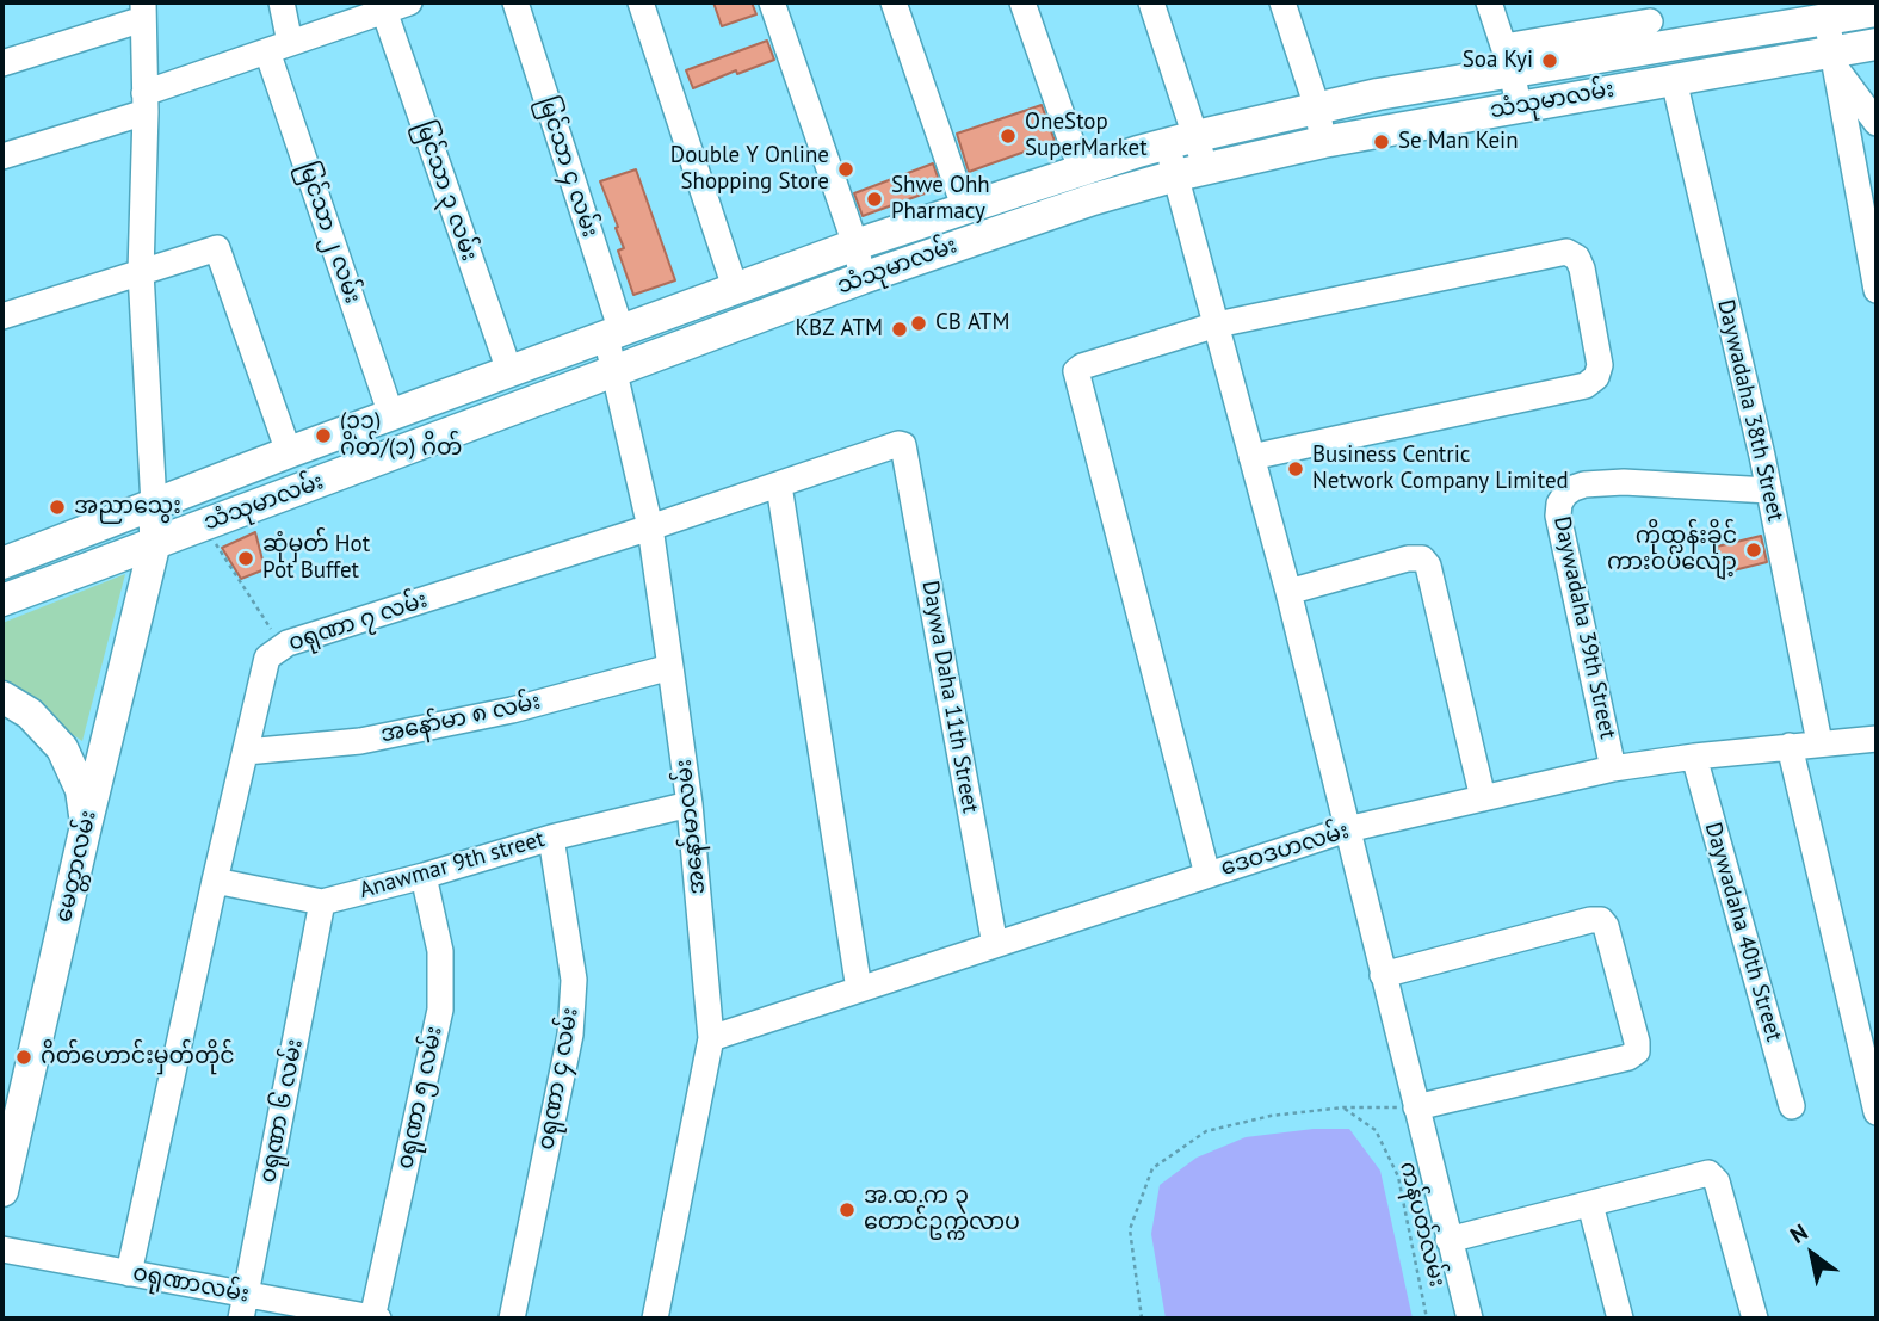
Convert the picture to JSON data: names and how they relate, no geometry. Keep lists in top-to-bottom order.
{
  "streets": {
    "main road": ["သံသုမာလမ်း", "မေတ္တာလမ်း"],
    "street": [
      "မြင်သာ ၄ လမ်း",
      "မြင်သာ ၃ လမ်း",
      "မြင်သာ ၂ လမ်း",
      "Daywadaha 38th Street",
      "၀ရုဏာ ၇ လမ်း",
      "Daywadaha 39th Street",
      "Daywa Daha 11th Street",
      "အနော်မာ ၈ လမ်း",
      "အနော်မာလမ်း",
      "ဒေဝဒဟလမ်း",
      "Anawmar 9th street",
      "Daywadaha 40th Street",
      "၀ရုဏာ ၄ လမ်း",
      "၀ရုဏာ ၅ လမ်း",
      "၀ရုဏာ ၆ လမ်း",
      "၀ရုဏာလမ်း"
    ],
    "path": ["ကန်ပတ်လမ်း"]
  },
  "crossings": [
    ["သံသုမာလမ်း", "မြင်သာ ၄ လမ်း"],
    ["သံသုမာလမ်း", "မြင်သာ ၃ လမ်း"],
    ["သံသုမာလမ်း", "မြင်သာ ၂ လမ်း"],
    ["သံသုမာလမ်း", "Daywadaha 38th Street"],
    ["သံသုမာလမ်း", "အနော်မာလမ်း"],
    ["သံသုမာလမ်း", "မေတ္တာလမ်း"],
    ["မြင်သာ ၄ လမ်း", "အနော်မာလမ်း"],
    ["Daywadaha 38th Street", "Daywadaha 39th Street"],
    ["Daywadaha 38th Street", "ဒေဝဒဟလမ်း"],
    ["၀ရုဏာ ၇ လမ်း", "Daywa Daha 11th Street"],
    ["၀ရုဏာ ၇ လမ်း", "အနော်မာ ၈ လမ်း"],
    ["၀ရုဏာ ၇ လမ်း", "အနော်မာလမ်း"],
    ["၀ရုဏာ ၇ လမ်း", "Anawmar 9th street"],
    ["၀ရုဏာ ၇ လမ်း", "၀ရုဏာလမ်း"],
    ["Daywadaha 39th Street", "ဒေဝဒဟလမ်း"],
    ["Daywa Daha 11th Street", "ဒေဝဒဟလမ်း"],
    ["အနော်မာ ၈ လမ်း", "အနော်မာလမ်း"],
    ["အနော်မာလမ်း", "ဒေဝဒဟလမ်း"],
    ["အနော်မာလမ်း", "Anawmar 9th street"],
    ["ဒေဝဒဟလမ်း", "Daywadaha 40th Street"],
    ["Anawmar 9th street", "၀ရုဏာ ၄ လမ်း"],
    ["Anawmar 9th street", "၀ရုဏာ ၅ လမ်း"],
    ["Anawmar 9th street", "၀ရုဏာ ၆ လမ်း"],
    ["၀ရုဏာ ၅ လမ်း", "၀ရုဏာလမ်း"],
    ["၀ရုဏာ ၆ လမ်း", "၀ရုဏာလမ်း"]
  ],
  "places": [
    "Soa Kyi",
    "OneStop SuperMarket",
    "Se Man Kein",
    "Double Y Online Shopping Store",
    "Shwe Ohh Pharmacy",
    "CB ATM",
    "KBZ ATM",
    "(၃၁) ဂိတ်/(၁) ဂိတ်",
    "Business Centric Network Company Limited",
    "အညာသွေး",
    "ကိုထွန်းခိုင် ကားဝပ်လျော့",
    "ဆုံမှတ် Hot Pot Buffet",
    "ဂိတ်ဟောင်းမှတ်တိုင်",
    "အ.ထ.က ၃ တောင်ဥက္ကလာပ"
  ],
  "north": "top left"
}
